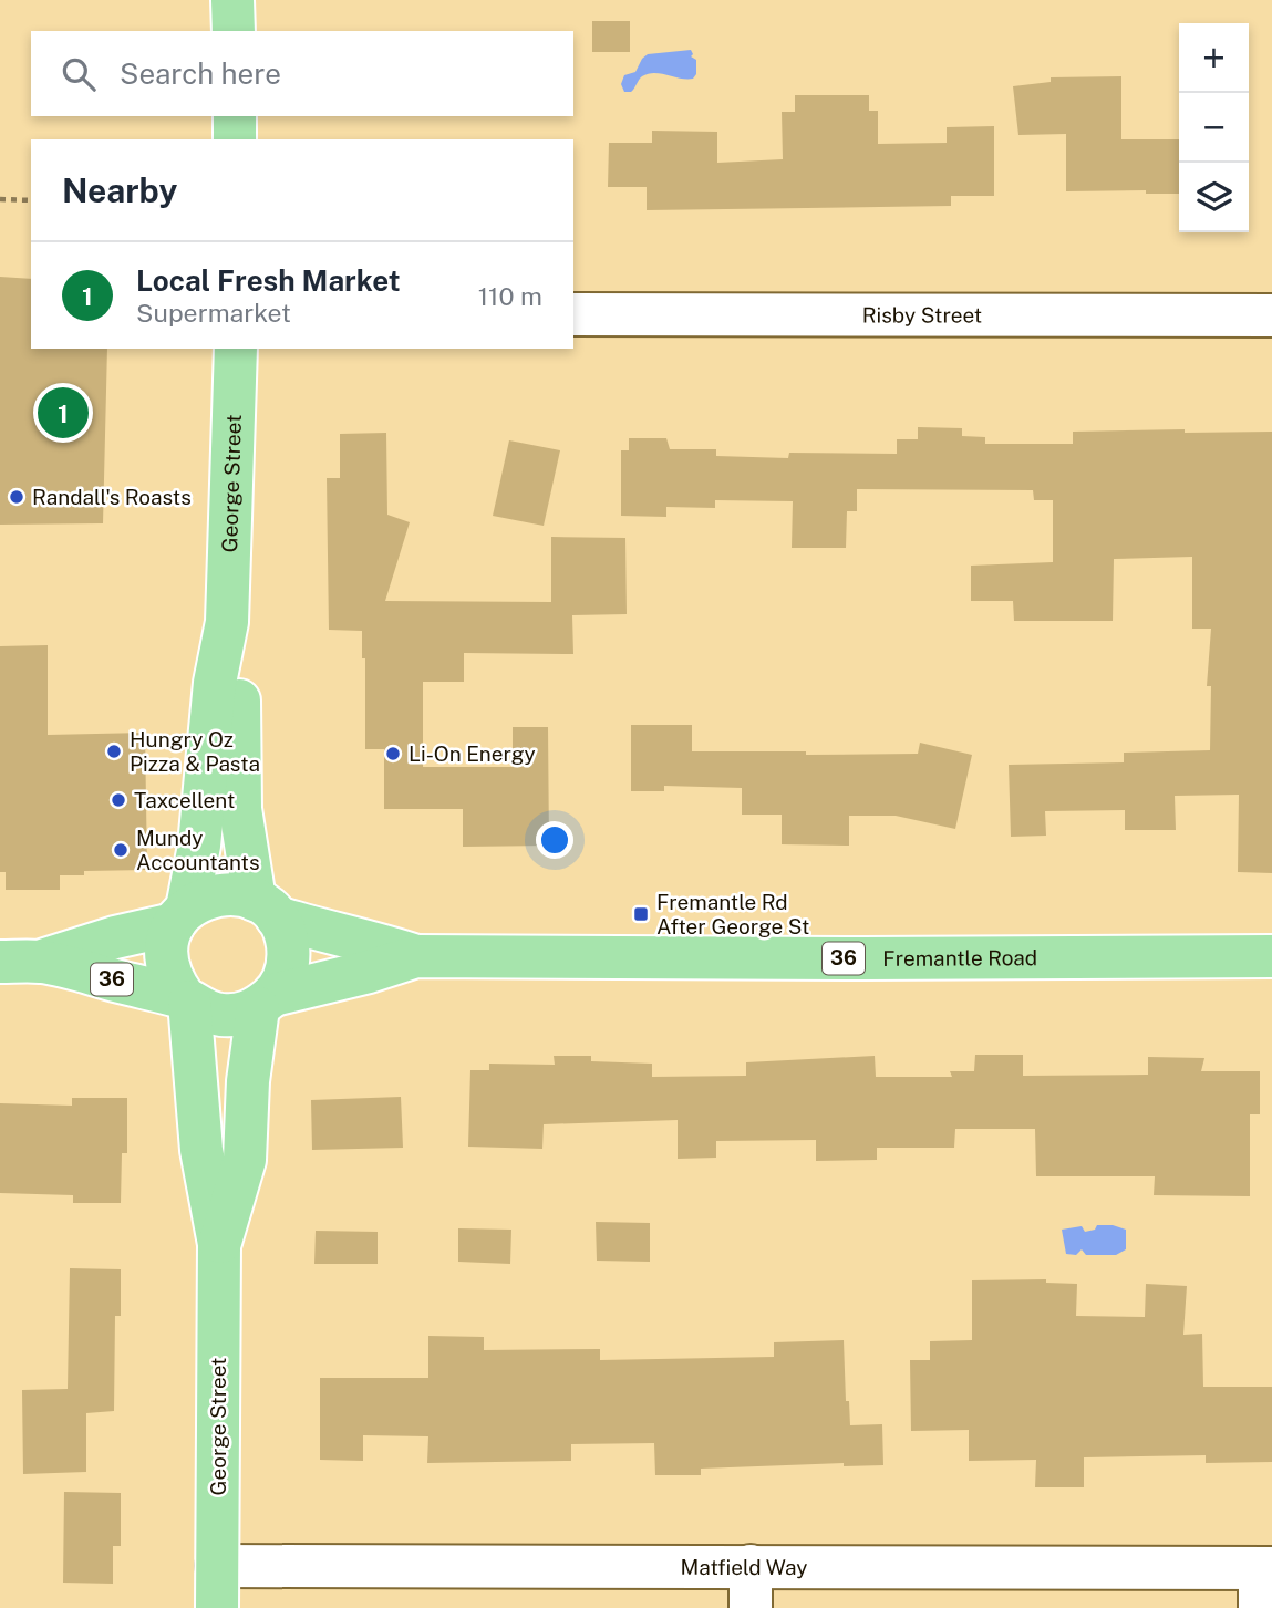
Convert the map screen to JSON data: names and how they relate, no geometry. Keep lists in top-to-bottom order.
{
  "streets": {
    "main road": ["George Street", "36", "Fremantle Road"],
    "street": ["Risby Street", "Matfield Way"]
  },
  "crossings": [
    ["George Street", "36"],
    ["George Street", "Fremantle Road"],
    ["George Street", "Matfield Way"],
    ["36", "Fremantle Road"]
  ],
  "places": {
    "other": [
      "Randall's Roasts",
      "Hungry Oz Pizza & Pasta",
      "Li-On Energy",
      "Taxcellent",
      "Mundy Accountants"
    ],
    "transit": ["Fremantle Rd After George St"]
  },
  "page": {
    "map_buttons": ["+", "−"],
    "search": "Search here",
    "heading": "Nearby",
    "list": [
      {
        "mark": "1",
        "name": "Local Fresh Market",
        "note": "Supermarket",
        "value": "110 m"
      }
    ],
    "pins": "1"
  }
}
